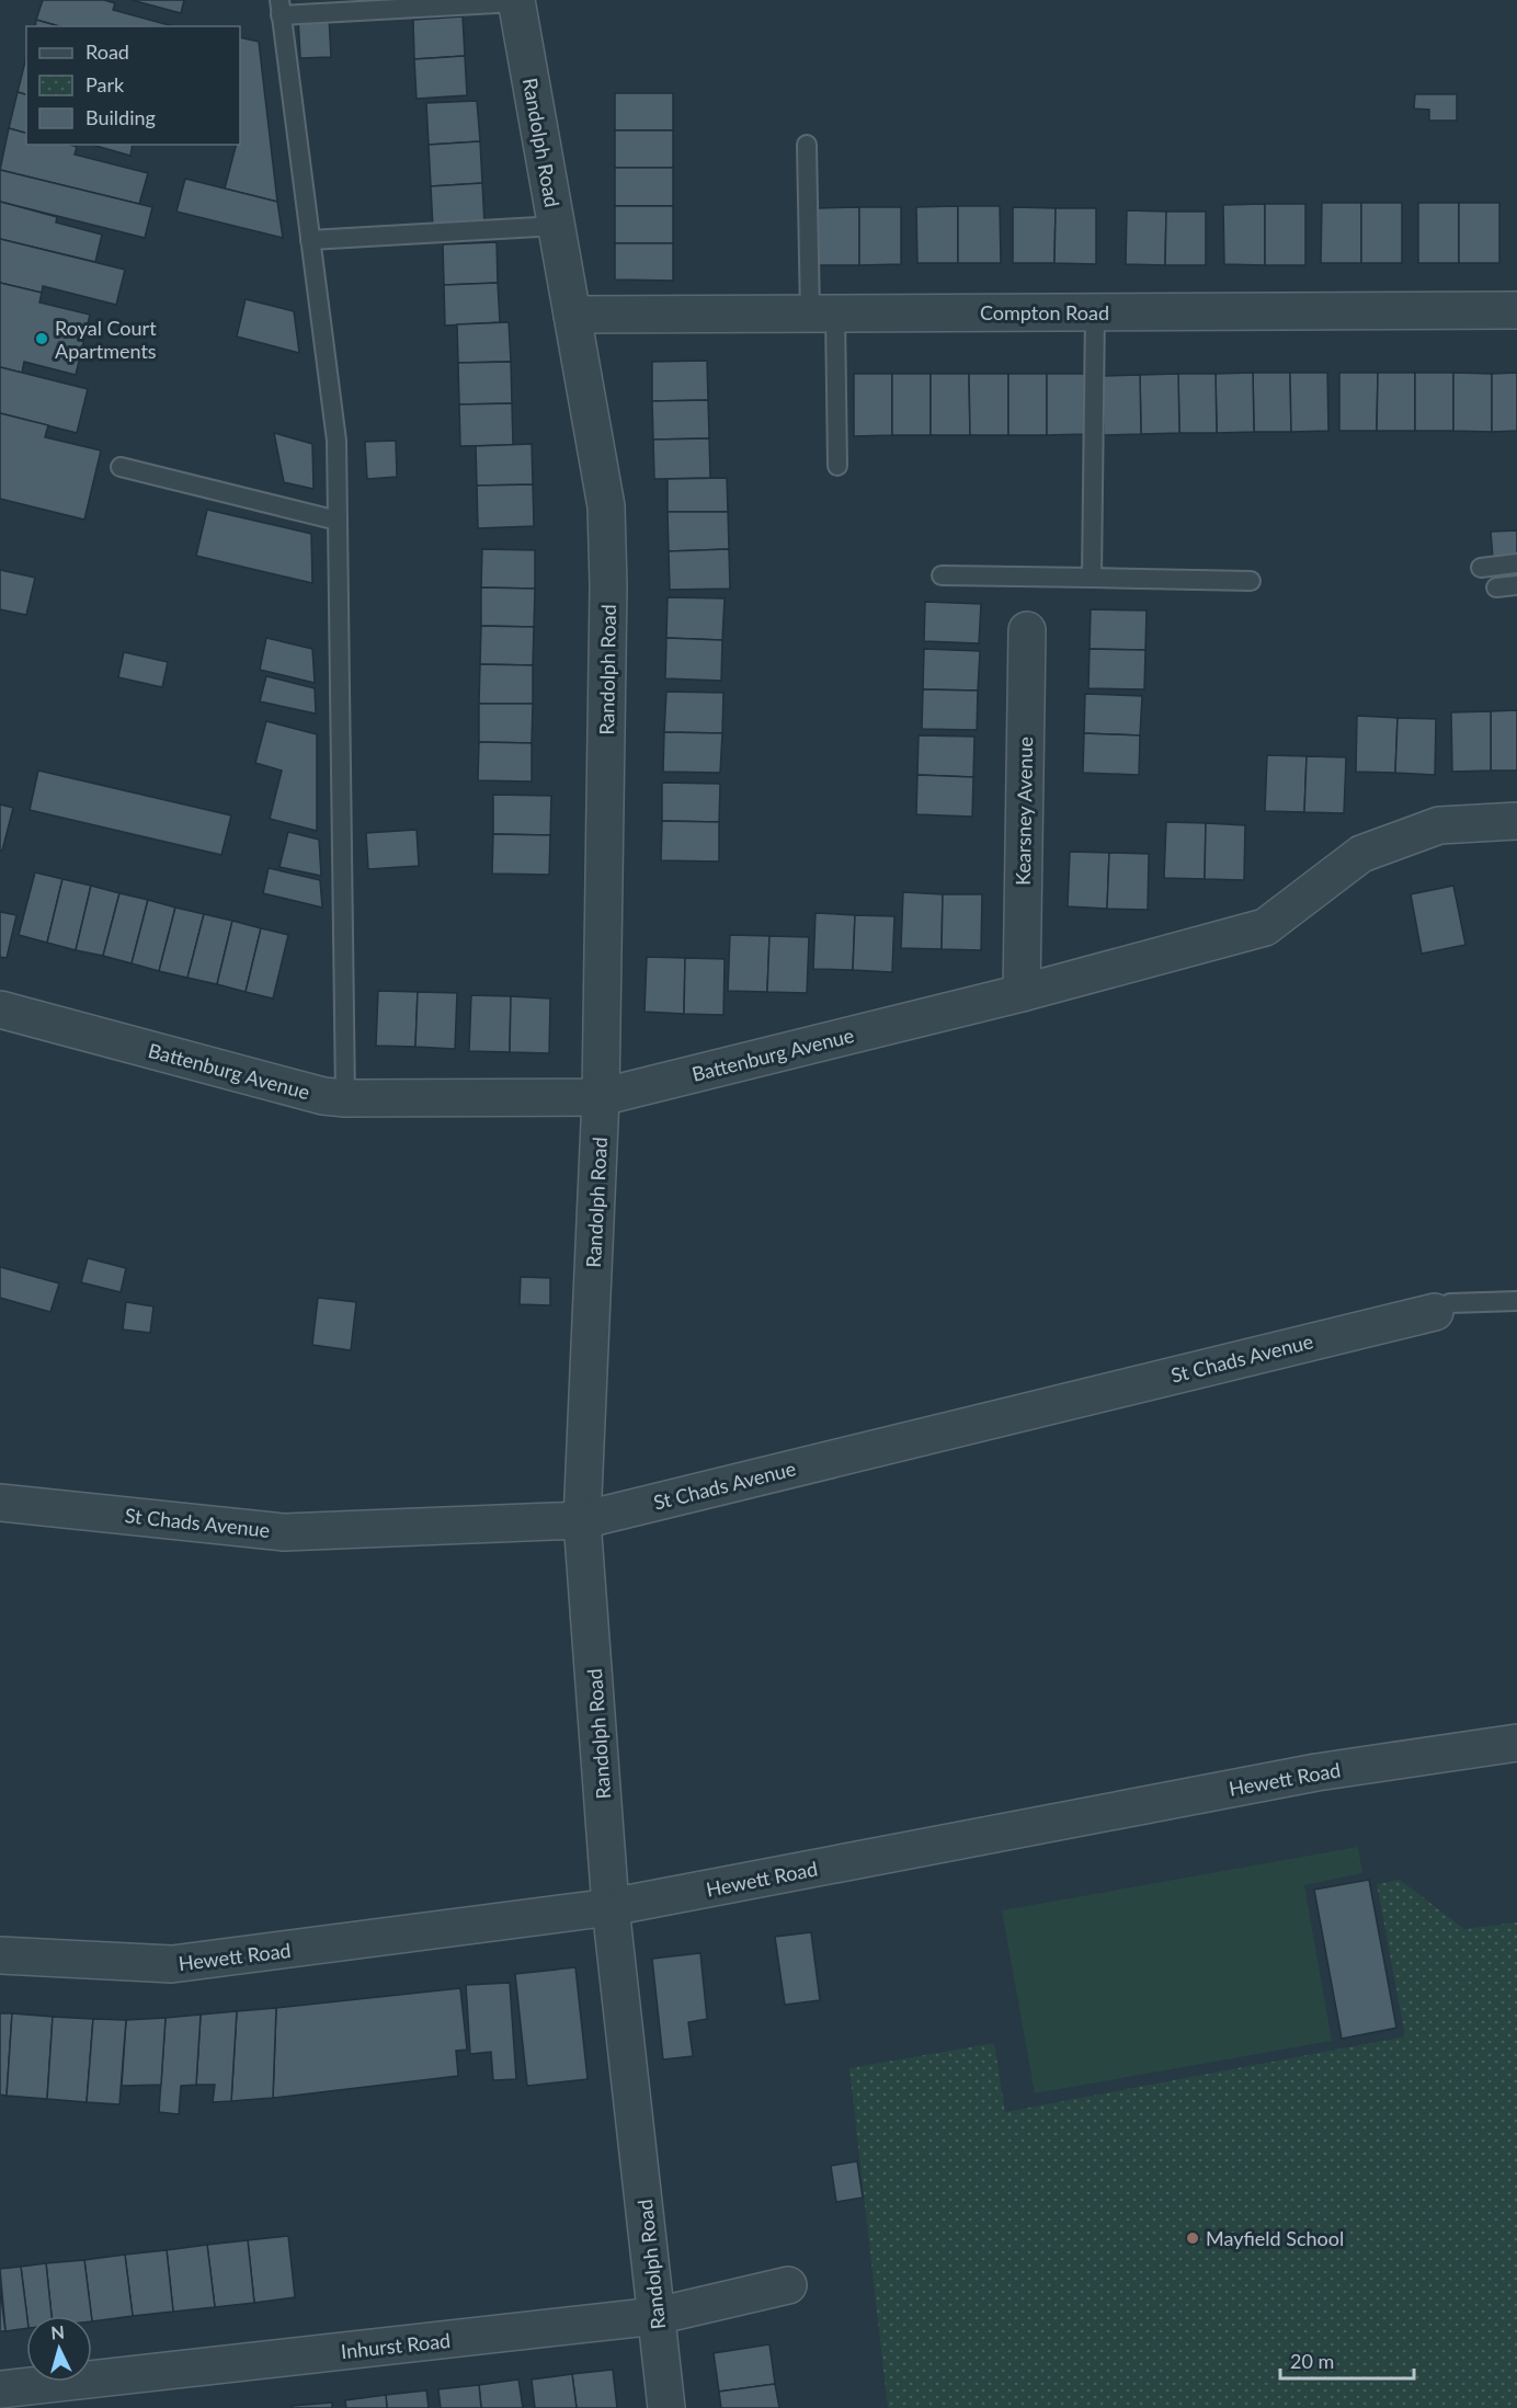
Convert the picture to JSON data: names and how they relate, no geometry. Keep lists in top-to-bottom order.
{
  "streets": {
    "street": [
      "Randolph Road",
      "Compton Road",
      "Kearsney Avenue",
      "Battenburg Avenue",
      "St Chads Avenue",
      "Hewett Road",
      "Inhurst Road"
    ]
  },
  "crossings": [
    ["Randolph Road", "Compton Road"],
    ["Randolph Road", "Battenburg Avenue"],
    ["Randolph Road", "St Chads Avenue"],
    ["Randolph Road", "Hewett Road"],
    ["Randolph Road", "Inhurst Road"],
    ["Kearsney Avenue", "Battenburg Avenue"]
  ],
  "places": ["Royal Court Apartments", "Mayfield School"],
  "legend": ["Road", "Park", "Building"],
  "scale_bar": "20 m",
  "north": "top"
}
